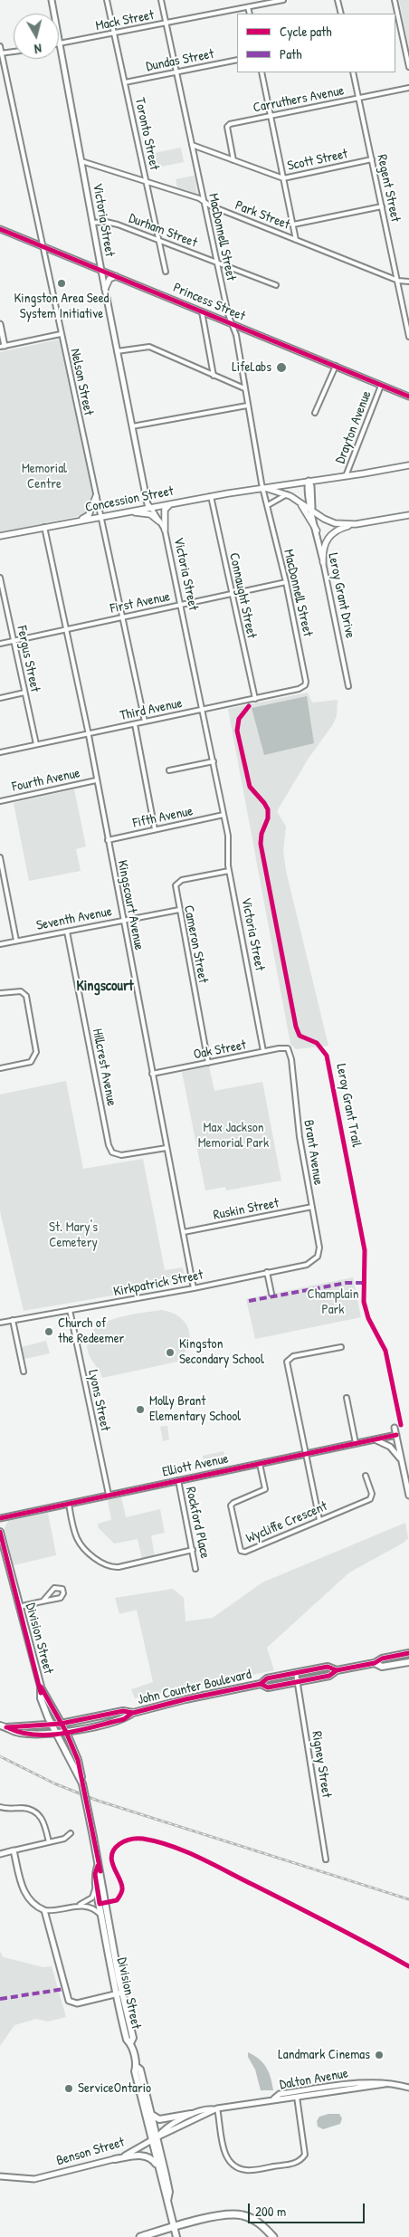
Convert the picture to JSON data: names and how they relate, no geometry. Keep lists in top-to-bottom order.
{
  "streets": {
    "main road": [
      "Princess Street",
      "Concession Street",
      "Division Street",
      "John Counter Boulevard"
    ],
    "street": [
      "Mack Street",
      "Dundas Street",
      "Carruthers Avenue",
      "Toronto Street",
      "Scott Street",
      "Regent Street",
      "Park Street",
      "Victoria Street",
      "Durham Street",
      "MacDonnell Street",
      "Nelson Street",
      "Drayton Avenue",
      "Connaught Street",
      "Leroy Grant Drive",
      "First Avenue",
      "Fergus Street",
      "Third Avenue",
      "Fourth Avenue",
      "Fifth Avenue",
      "Kingscourt Avenue",
      "Seventh Avenue",
      "Cameron Street",
      "Oak Street",
      "Hillcrest Avenue",
      "Brant Avenue",
      "Ruskin Street",
      "Kirkpatrick Street",
      "Lyons Street",
      "Elliott Avenue",
      "Rockford Place",
      "Wycliffe Crescent",
      "Rigney Street",
      "Dalton Avenue",
      "Benson Street"
    ],
    "cycle path": ["Leroy Grant Trail"]
  },
  "crossings": [
    ["Mack Street", "Toronto Street"],
    ["Mack Street", "Victoria Street"],
    ["Mack Street", "MacDonnell Street"],
    ["Dundas Street", "Toronto Street"],
    ["Dundas Street", "MacDonnell Street"],
    ["Carruthers Avenue", "Scott Street"],
    ["Carruthers Avenue", "Regent Street"],
    ["Toronto Street", "Park Street"],
    ["Toronto Street", "Durham Street"],
    ["Scott Street", "Regent Street"],
    ["Scott Street", "MacDonnell Street"],
    ["Regent Street", "Park Street"],
    ["Park Street", "Victoria Street"],
    ["Park Street", "MacDonnell Street"],
    ["Victoria Street", "Durham Street"],
    ["Victoria Street", "Princess Street"],
    ["Victoria Street", "Concession Street"],
    ["Victoria Street", "First Avenue"],
    ["Victoria Street", "Third Avenue"],
    ["Victoria Street", "Fifth Avenue"],
    ["Victoria Street", "Cameron Street"],
    ["Victoria Street", "Oak Street"],
    ["Durham Street", "MacDonnell Street"],
    ["MacDonnell Street", "Princess Street"],
    ["MacDonnell Street", "Concession Street"],
    ["MacDonnell Street", "First Avenue"],
    ["MacDonnell Street", "Third Avenue"],
    ["Princess Street", "Nelson Street"],
    ["Princess Street", "Drayton Avenue"],
    ["Nelson Street", "Concession Street"],
    ["Nelson Street", "First Avenue"],
    ["Nelson Street", "Third Avenue"],
    ["Drayton Avenue", "Concession Street"],
    ["Concession Street", "Connaught Street"],
    ["Concession Street", "Leroy Grant Drive"],
    ["Concession Street", "Kingscourt Avenue"],
    ["Connaught Street", "First Avenue"],
    ["Connaught Street", "Third Avenue"],
    ["First Avenue", "Fergus Street"],
    ["First Avenue", "Kingscourt Avenue"],
    ["Fergus Street", "Third Avenue"],
    ["Third Avenue", "Kingscourt Avenue"],
    ["Fourth Avenue", "Kingscourt Avenue"],
    ["Fifth Avenue", "Kingscourt Avenue"],
    ["Kingscourt Avenue", "Seventh Avenue"],
    ["Kingscourt Avenue", "Oak Street"],
    ["Kingscourt Avenue", "Hillcrest Avenue"],
    ["Kingscourt Avenue", "Ruskin Street"],
    ["Kingscourt Avenue", "Kirkpatrick Street"],
    ["Seventh Avenue", "Cameron Street"],
    ["Seventh Avenue", "Hillcrest Avenue"],
    ["Cameron Street", "Oak Street"],
    ["Oak Street", "Brant Avenue"],
    ["Brant Avenue", "Ruskin Street"],
    ["Brant Avenue", "Kirkpatrick Street"],
    ["Kirkpatrick Street", "Lyons Street"],
    ["Lyons Street", "Elliott Avenue"],
    ["Elliott Avenue", "Rockford Place"],
    ["Elliott Avenue", "Wycliffe Crescent"],
    ["Division Street", "Dalton Avenue"],
    ["Division Street", "Benson Street"],
    ["John Counter Boulevard", "Rigney Street"],
    ["Dalton Avenue", "Benson Street"]
  ],
  "districts": ["Kingscourt"],
  "parks": [
    "Memorial Centre",
    "Max Jackson Memorial Park",
    "St. Mary's Cemetery",
    "Champlain Park"
  ],
  "places": [
    "Kingston Area Seed System Initiative",
    "LifeLabs",
    "Church of the Redeemer",
    "Kingston Secondary School",
    "Molly Brant Elementary School",
    "Landmark Cinemas",
    "ServiceOntario"
  ],
  "legend": ["Cycle path", "Path"],
  "scale_bar": "200 m",
  "north": "bottom"
}
